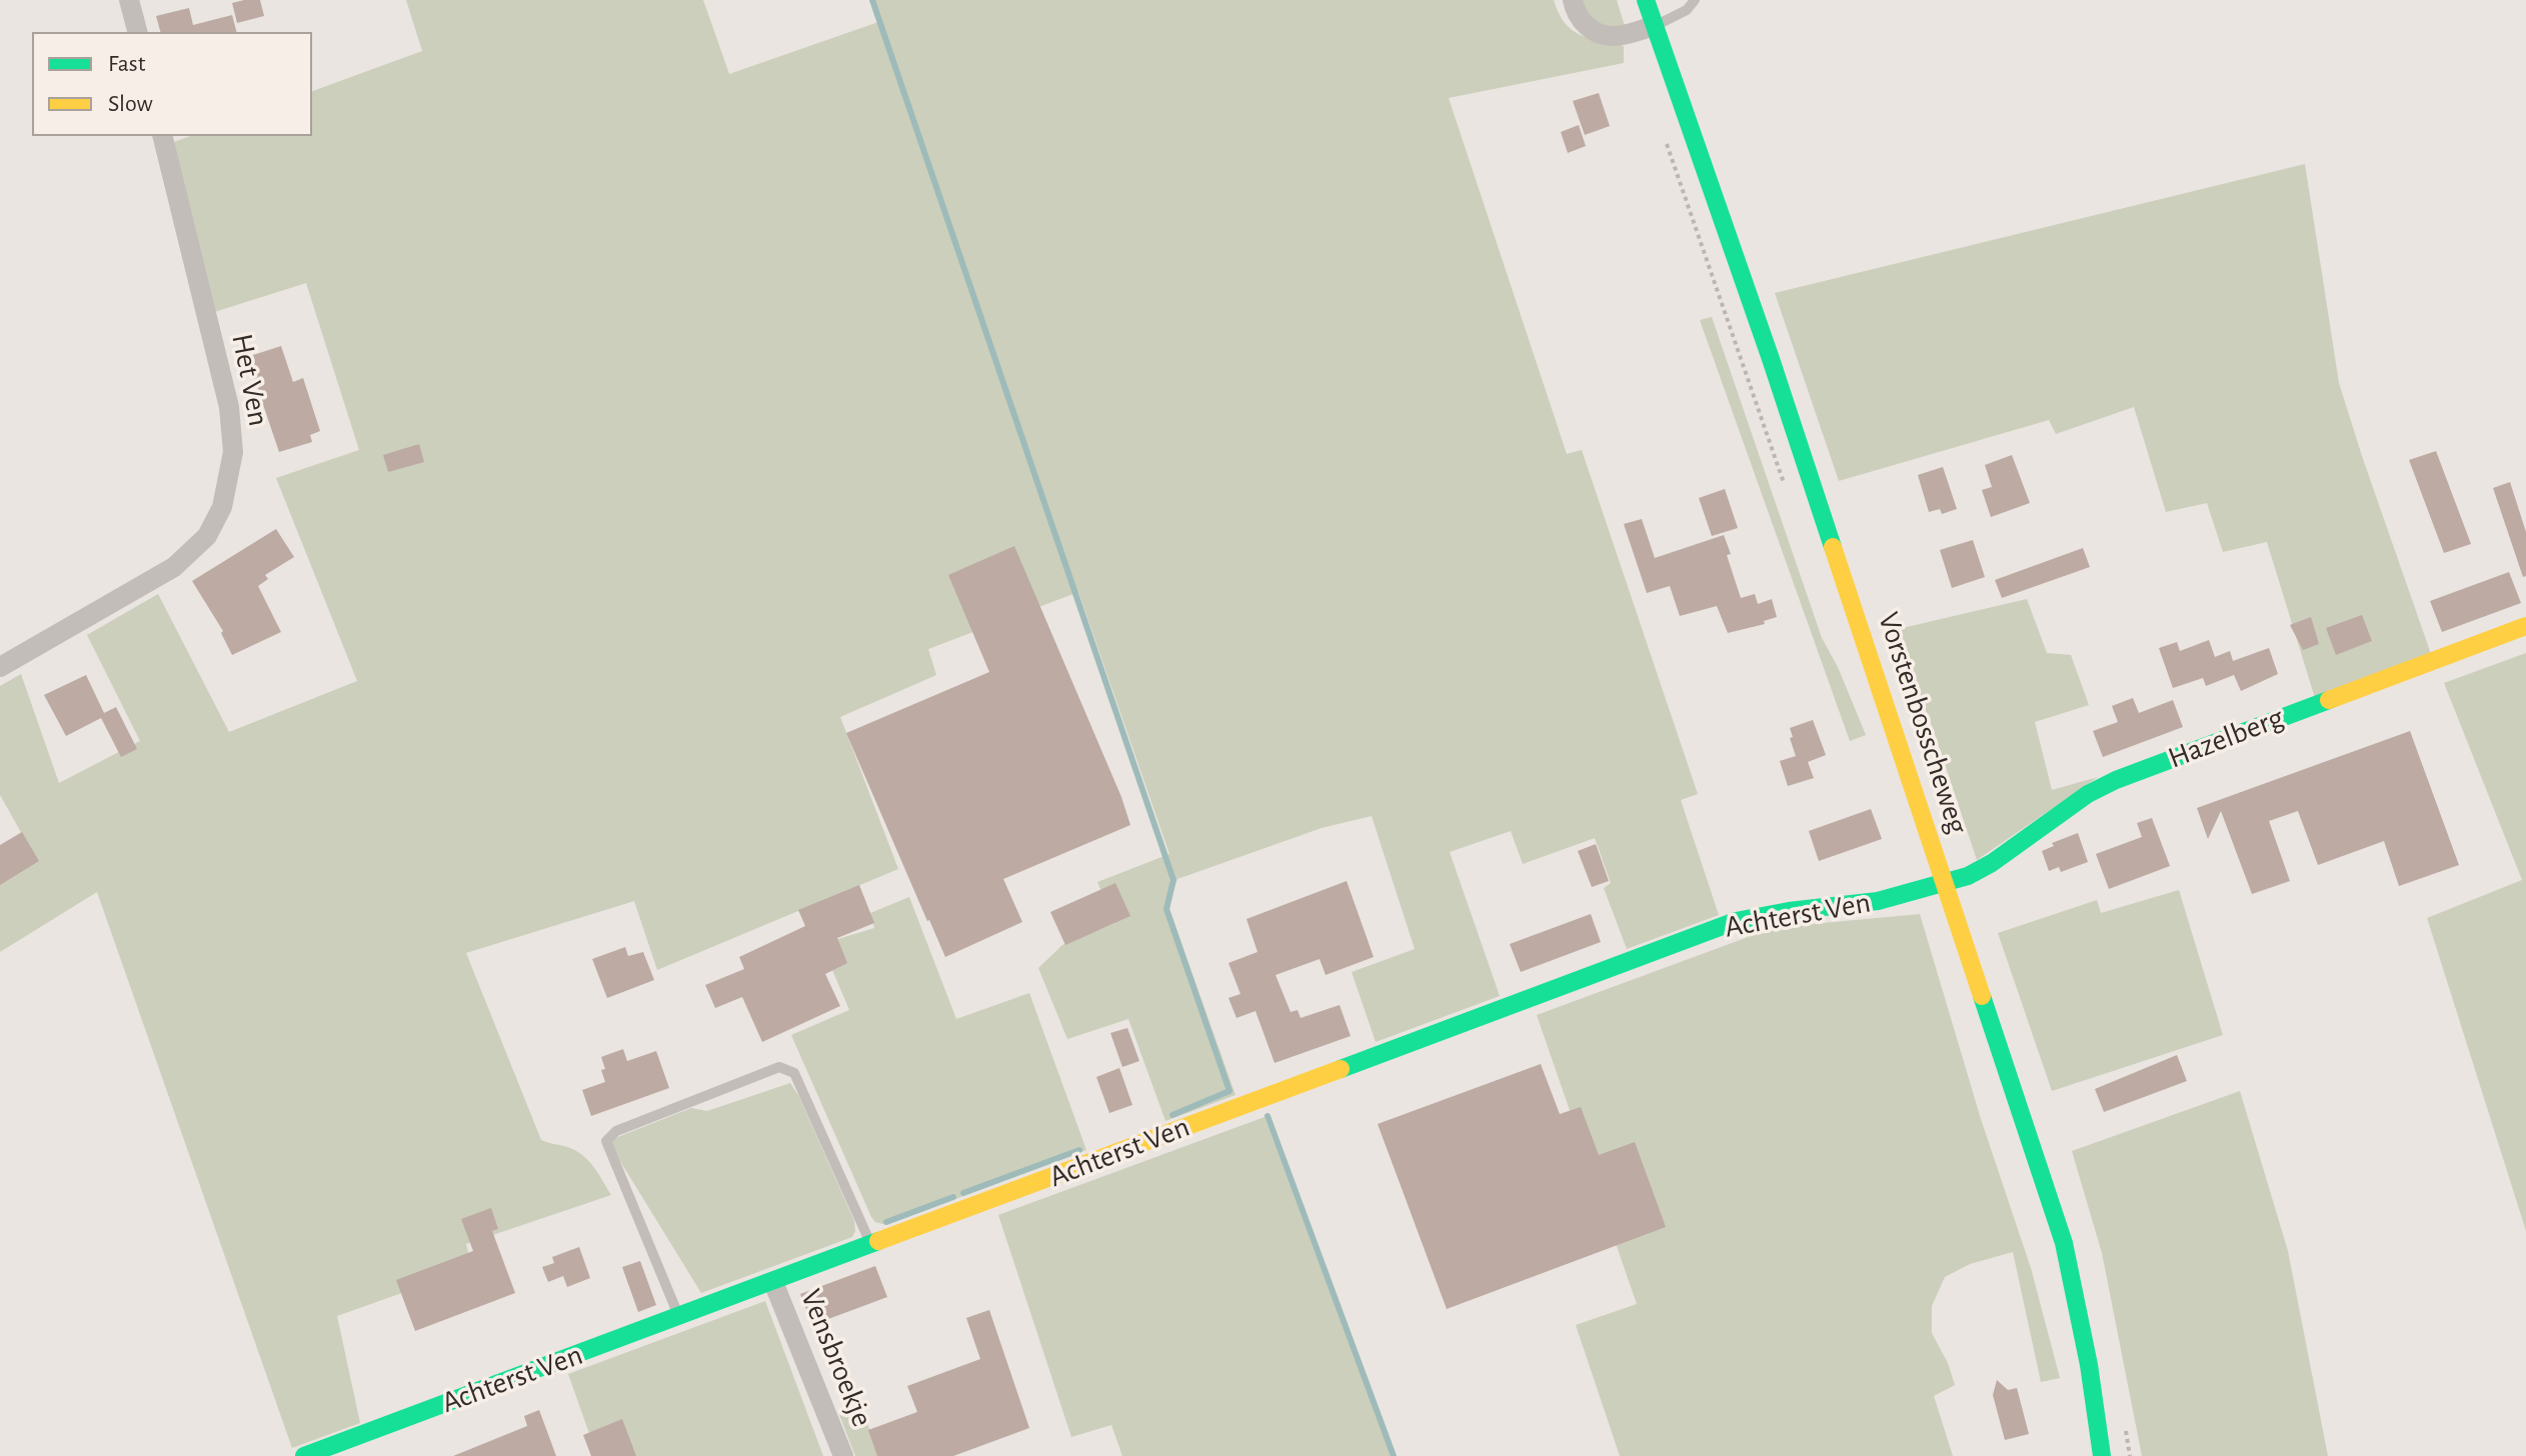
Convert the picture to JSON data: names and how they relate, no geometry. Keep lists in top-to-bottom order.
{
  "streets": {
    "street": [
      "Het Ven",
      "Vorstenbosscheweg",
      "Hazelberg",
      "Achterst Ven",
      "Vensbroekje"
    ]
  },
  "crossings": [
    ["Vorstenbosscheweg", "Hazelberg"],
    ["Vorstenbosscheweg", "Achterst Ven"],
    ["Hazelberg", "Achterst Ven"],
    ["Achterst Ven", "Vensbroekje"]
  ],
  "legend": ["Fast", "Slow"]
}
